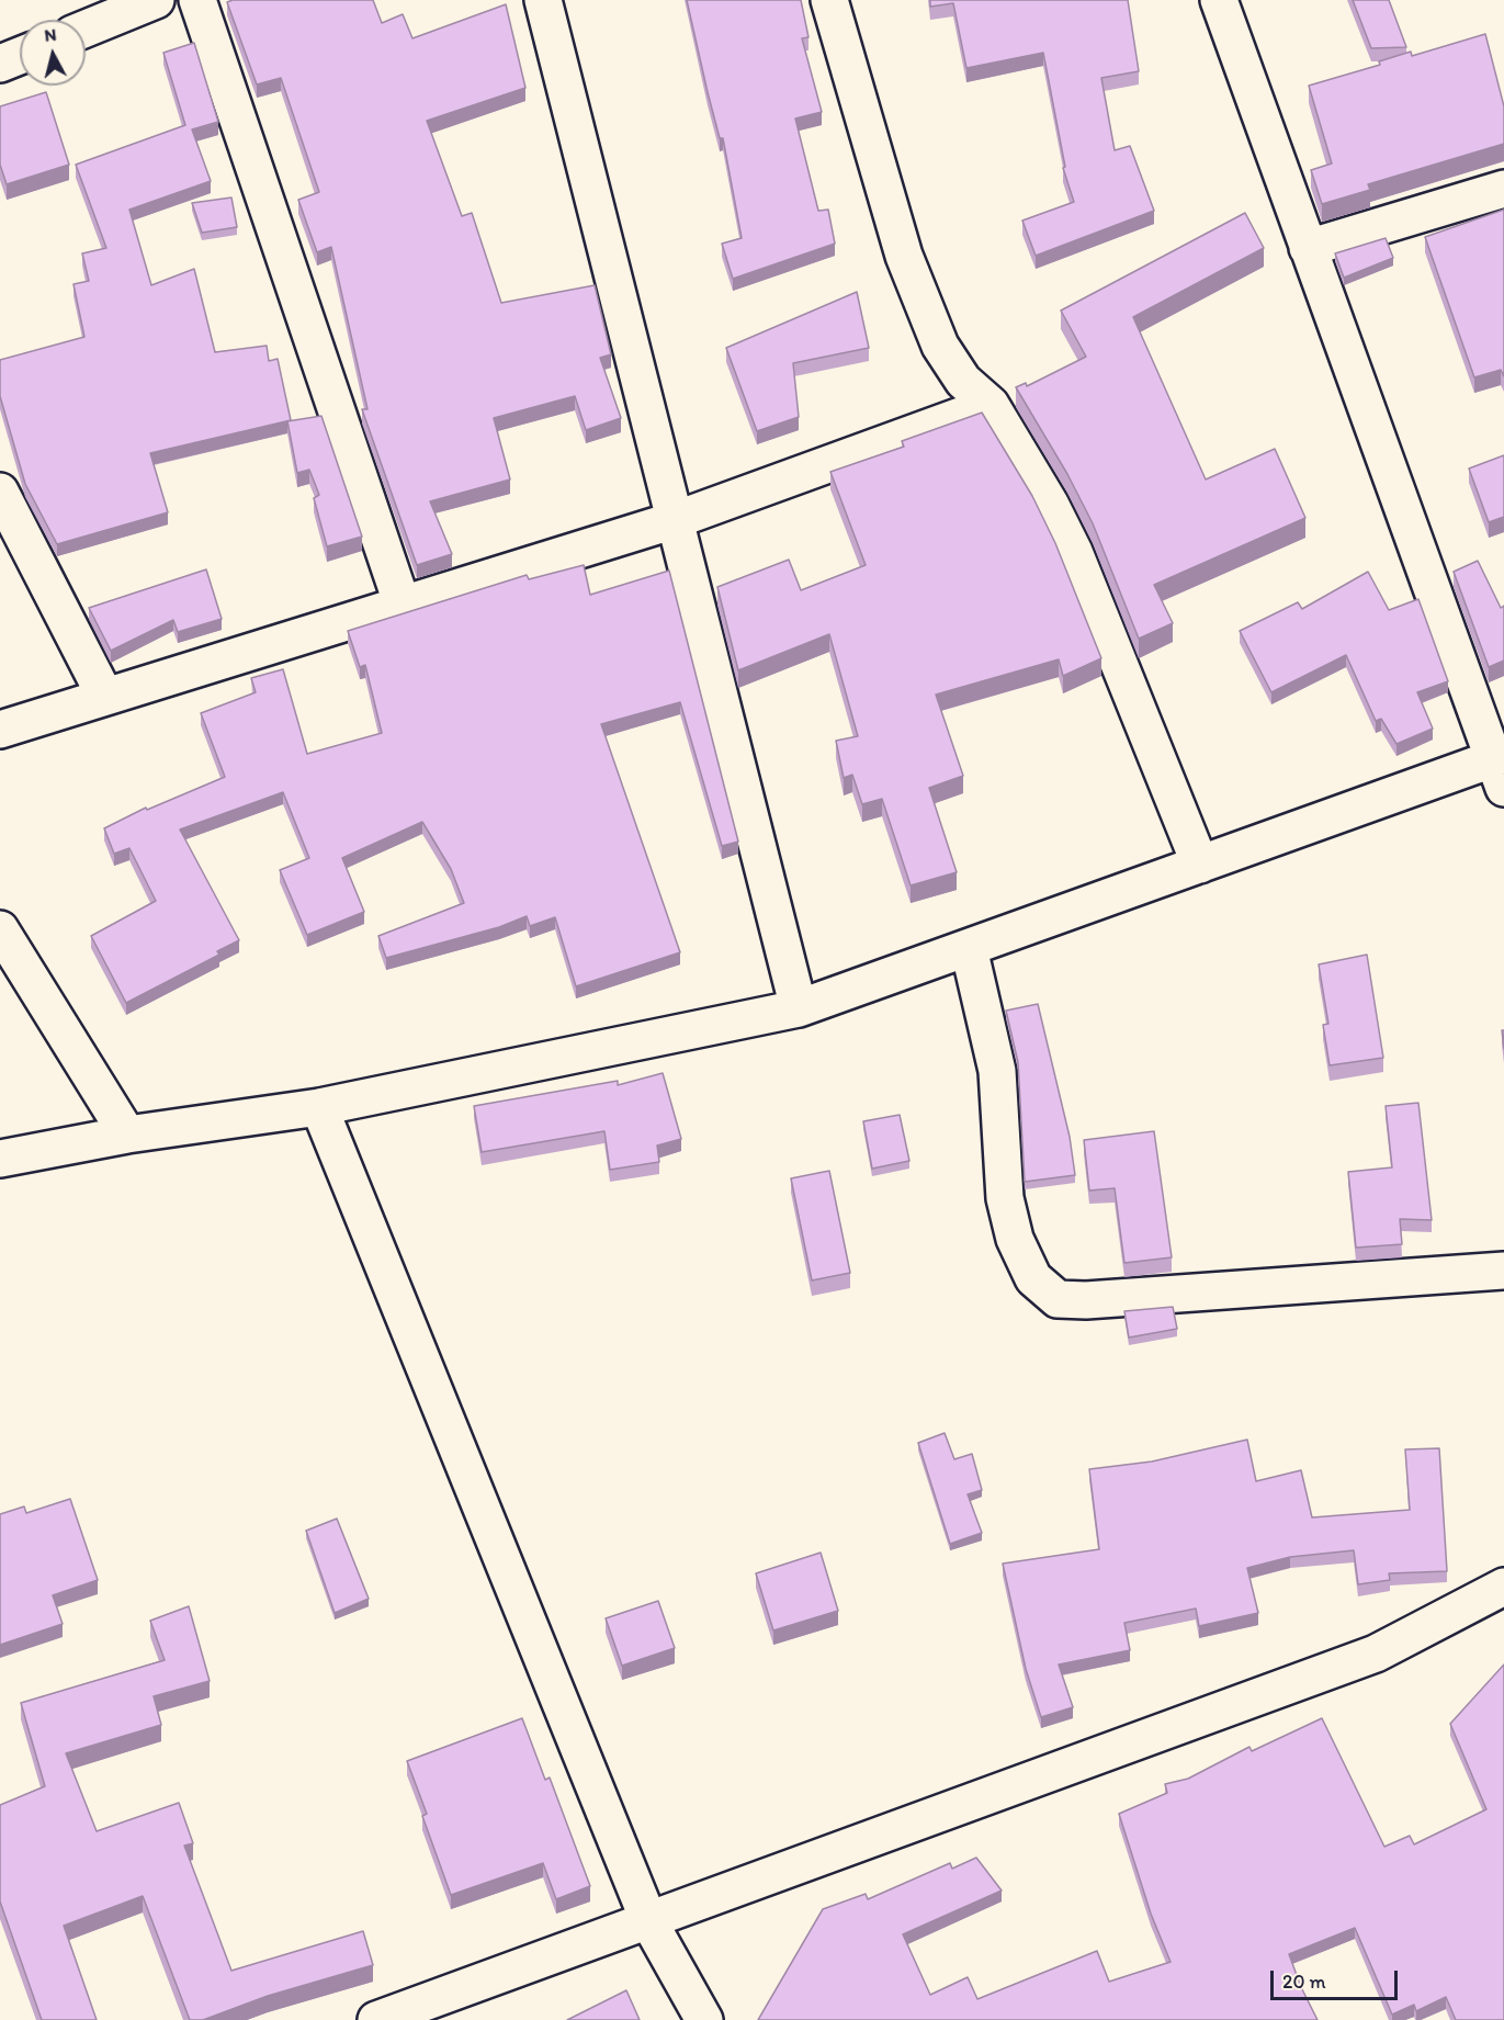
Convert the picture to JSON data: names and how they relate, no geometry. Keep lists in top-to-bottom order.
{
  "scale_bar": "20 m",
  "north": "top"
}
